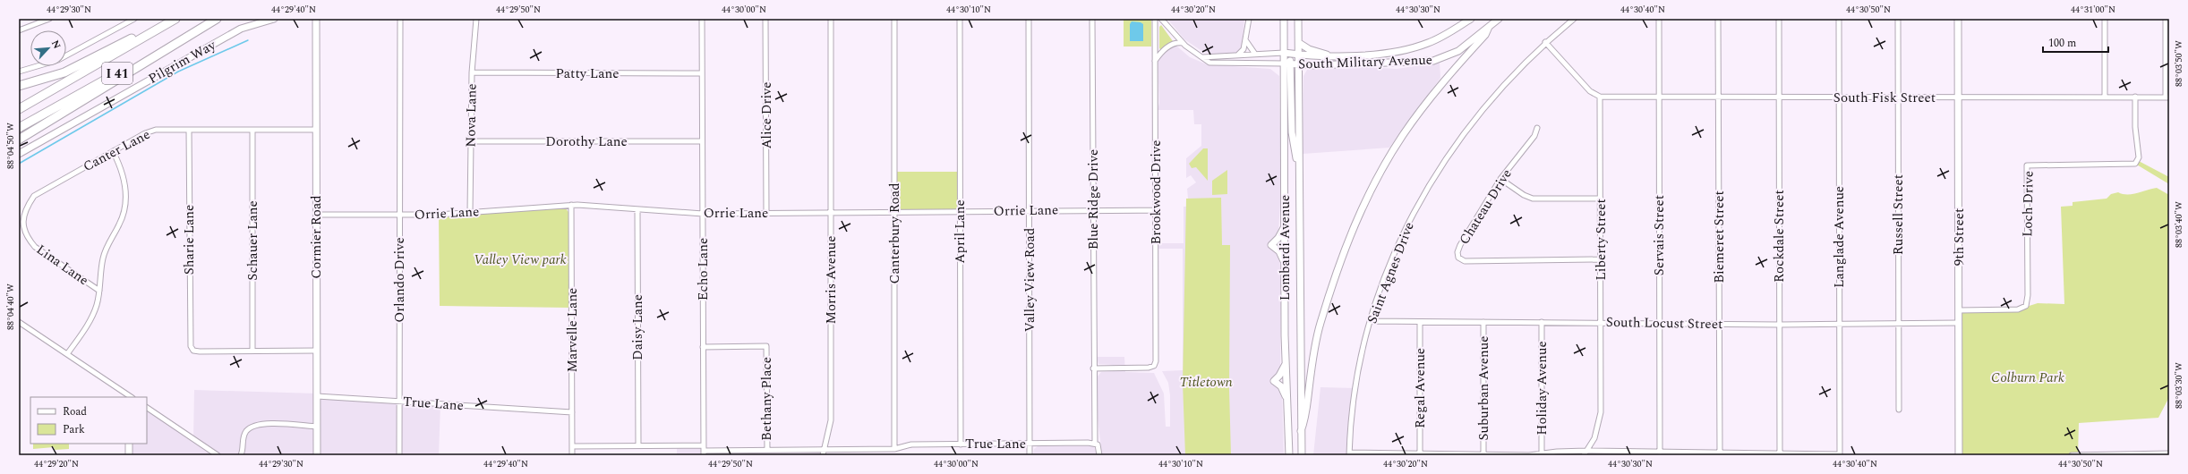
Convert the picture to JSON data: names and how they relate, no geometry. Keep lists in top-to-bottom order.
{
  "streets": {
    "highway": ["I 41"],
    "main road": [
      "Pilgrim Way",
      "South Military Avenue",
      "Cormier Road",
      "9th Street",
      "Lombardi Avenue"
    ],
    "street": [
      "Patty Lane",
      "South Fisk Street",
      "Nova Lane",
      "Alice Drive",
      "Dorothy Lane",
      "Canter Lane",
      "Brookwood Drive",
      "Blue Ridge Drive",
      "Loch Drive",
      "Chateau Drive",
      "Orrie Lane",
      "Russell Street",
      "April Lane",
      "Canterbury Road",
      "Servais Street",
      "Rockdale Street",
      "Biemeret Street",
      "Langlade Avenue",
      "Sharie Lane",
      "Liberty Street",
      "Schauer Lane",
      "Lina Lane",
      "Echo Lane",
      "Saint Agnes Drive",
      "Orlando Drive",
      "Morris Avenue",
      "Valley View Road",
      "South Locust Street",
      "Daisy Lane",
      "Marvelle Lane",
      "Regal Avenue",
      "Suburban Avenue",
      "Holiday Avenue",
      "Bethany Place",
      "True Lane"
    ]
  },
  "crossings": [
    ["South Military Avenue", "Lombardi Avenue"],
    ["Patty Lane", "Nova Lane"],
    ["Patty Lane", "Echo Lane"],
    ["South Fisk Street", "Loch Drive"],
    ["South Fisk Street", "Russell Street"],
    ["South Fisk Street", "Servais Street"],
    ["South Fisk Street", "Rockdale Street"],
    ["South Fisk Street", "Biemeret Street"],
    ["South Fisk Street", "Langlade Avenue"],
    ["South Fisk Street", "9th Street"],
    ["South Fisk Street", "Liberty Street"],
    ["Nova Lane", "Dorothy Lane"],
    ["Nova Lane", "Orrie Lane"],
    ["Alice Drive", "Orrie Lane"],
    ["Dorothy Lane", "Echo Lane"],
    ["Canter Lane", "Cormier Road"],
    ["Canter Lane", "Sharie Lane"],
    ["Canter Lane", "Schauer Lane"],
    ["Canter Lane", "Lina Lane"],
    ["Brookwood Drive", "Blue Ridge Drive"],
    ["Brookwood Drive", "Orrie Lane"],
    ["Blue Ridge Drive", "Orrie Lane"],
    ["Blue Ridge Drive", "True Lane"],
    ["Loch Drive", "9th Street"],
    ["Chateau Drive", "Liberty Street"],
    ["Orrie Lane", "April Lane"],
    ["Orrie Lane", "Canterbury Road"],
    ["Orrie Lane", "Cormier Road"],
    ["Orrie Lane", "Echo Lane"],
    ["Orrie Lane", "Orlando Drive"],
    ["Orrie Lane", "Morris Avenue"],
    ["Orrie Lane", "Valley View Road"],
    ["Orrie Lane", "Daisy Lane"],
    ["Orrie Lane", "Marvelle Lane"],
    ["Russell Street", "South Locust Street"],
    ["April Lane", "True Lane"],
    ["Canterbury Road", "True Lane"],
    ["Servais Street", "South Locust Street"],
    ["Rockdale Street", "South Locust Street"],
    ["Cormier Road", "True Lane"],
    ["Biemeret Street", "South Locust Street"],
    ["Langlade Avenue", "South Locust Street"],
    ["9th Street", "South Locust Street"],
    ["Sharie Lane", "Schauer Lane"],
    ["Liberty Street", "South Locust Street"],
    ["Echo Lane", "Bethany Place"],
    ["Echo Lane", "True Lane"],
    ["Saint Agnes Drive", "South Locust Street"],
    ["Orlando Drive", "True Lane"],
    ["Morris Avenue", "True Lane"],
    ["Valley View Road", "True Lane"],
    ["South Locust Street", "Regal Avenue"],
    ["South Locust Street", "Suburban Avenue"],
    ["South Locust Street", "Holiday Avenue"],
    ["Daisy Lane", "True Lane"],
    ["Marvelle Lane", "True Lane"],
    ["Bethany Place", "True Lane"]
  ],
  "parks": ["Valley View park", "Colburn Park", "Titletown"],
  "legend": ["Road", "Park"],
  "scale_bar": "100 m",
  "north": "top right",
  "coordinates": [
    "44°29'30\"N",
    "44°29'40\"N",
    "44°29'50\"N",
    "44°30'00\"N",
    "44°30'10\"N",
    "44°30'20\"N",
    "44°30'30\"N",
    "44°30'40\"N",
    "44°30'50\"N",
    "44°31'00\"N",
    "88°03'50\"W",
    "88°04'50\"W",
    "88°03'40\"W",
    "88°04'40\"W",
    "88°03'30\"W",
    "44°29'20\"N"
  ]
}
